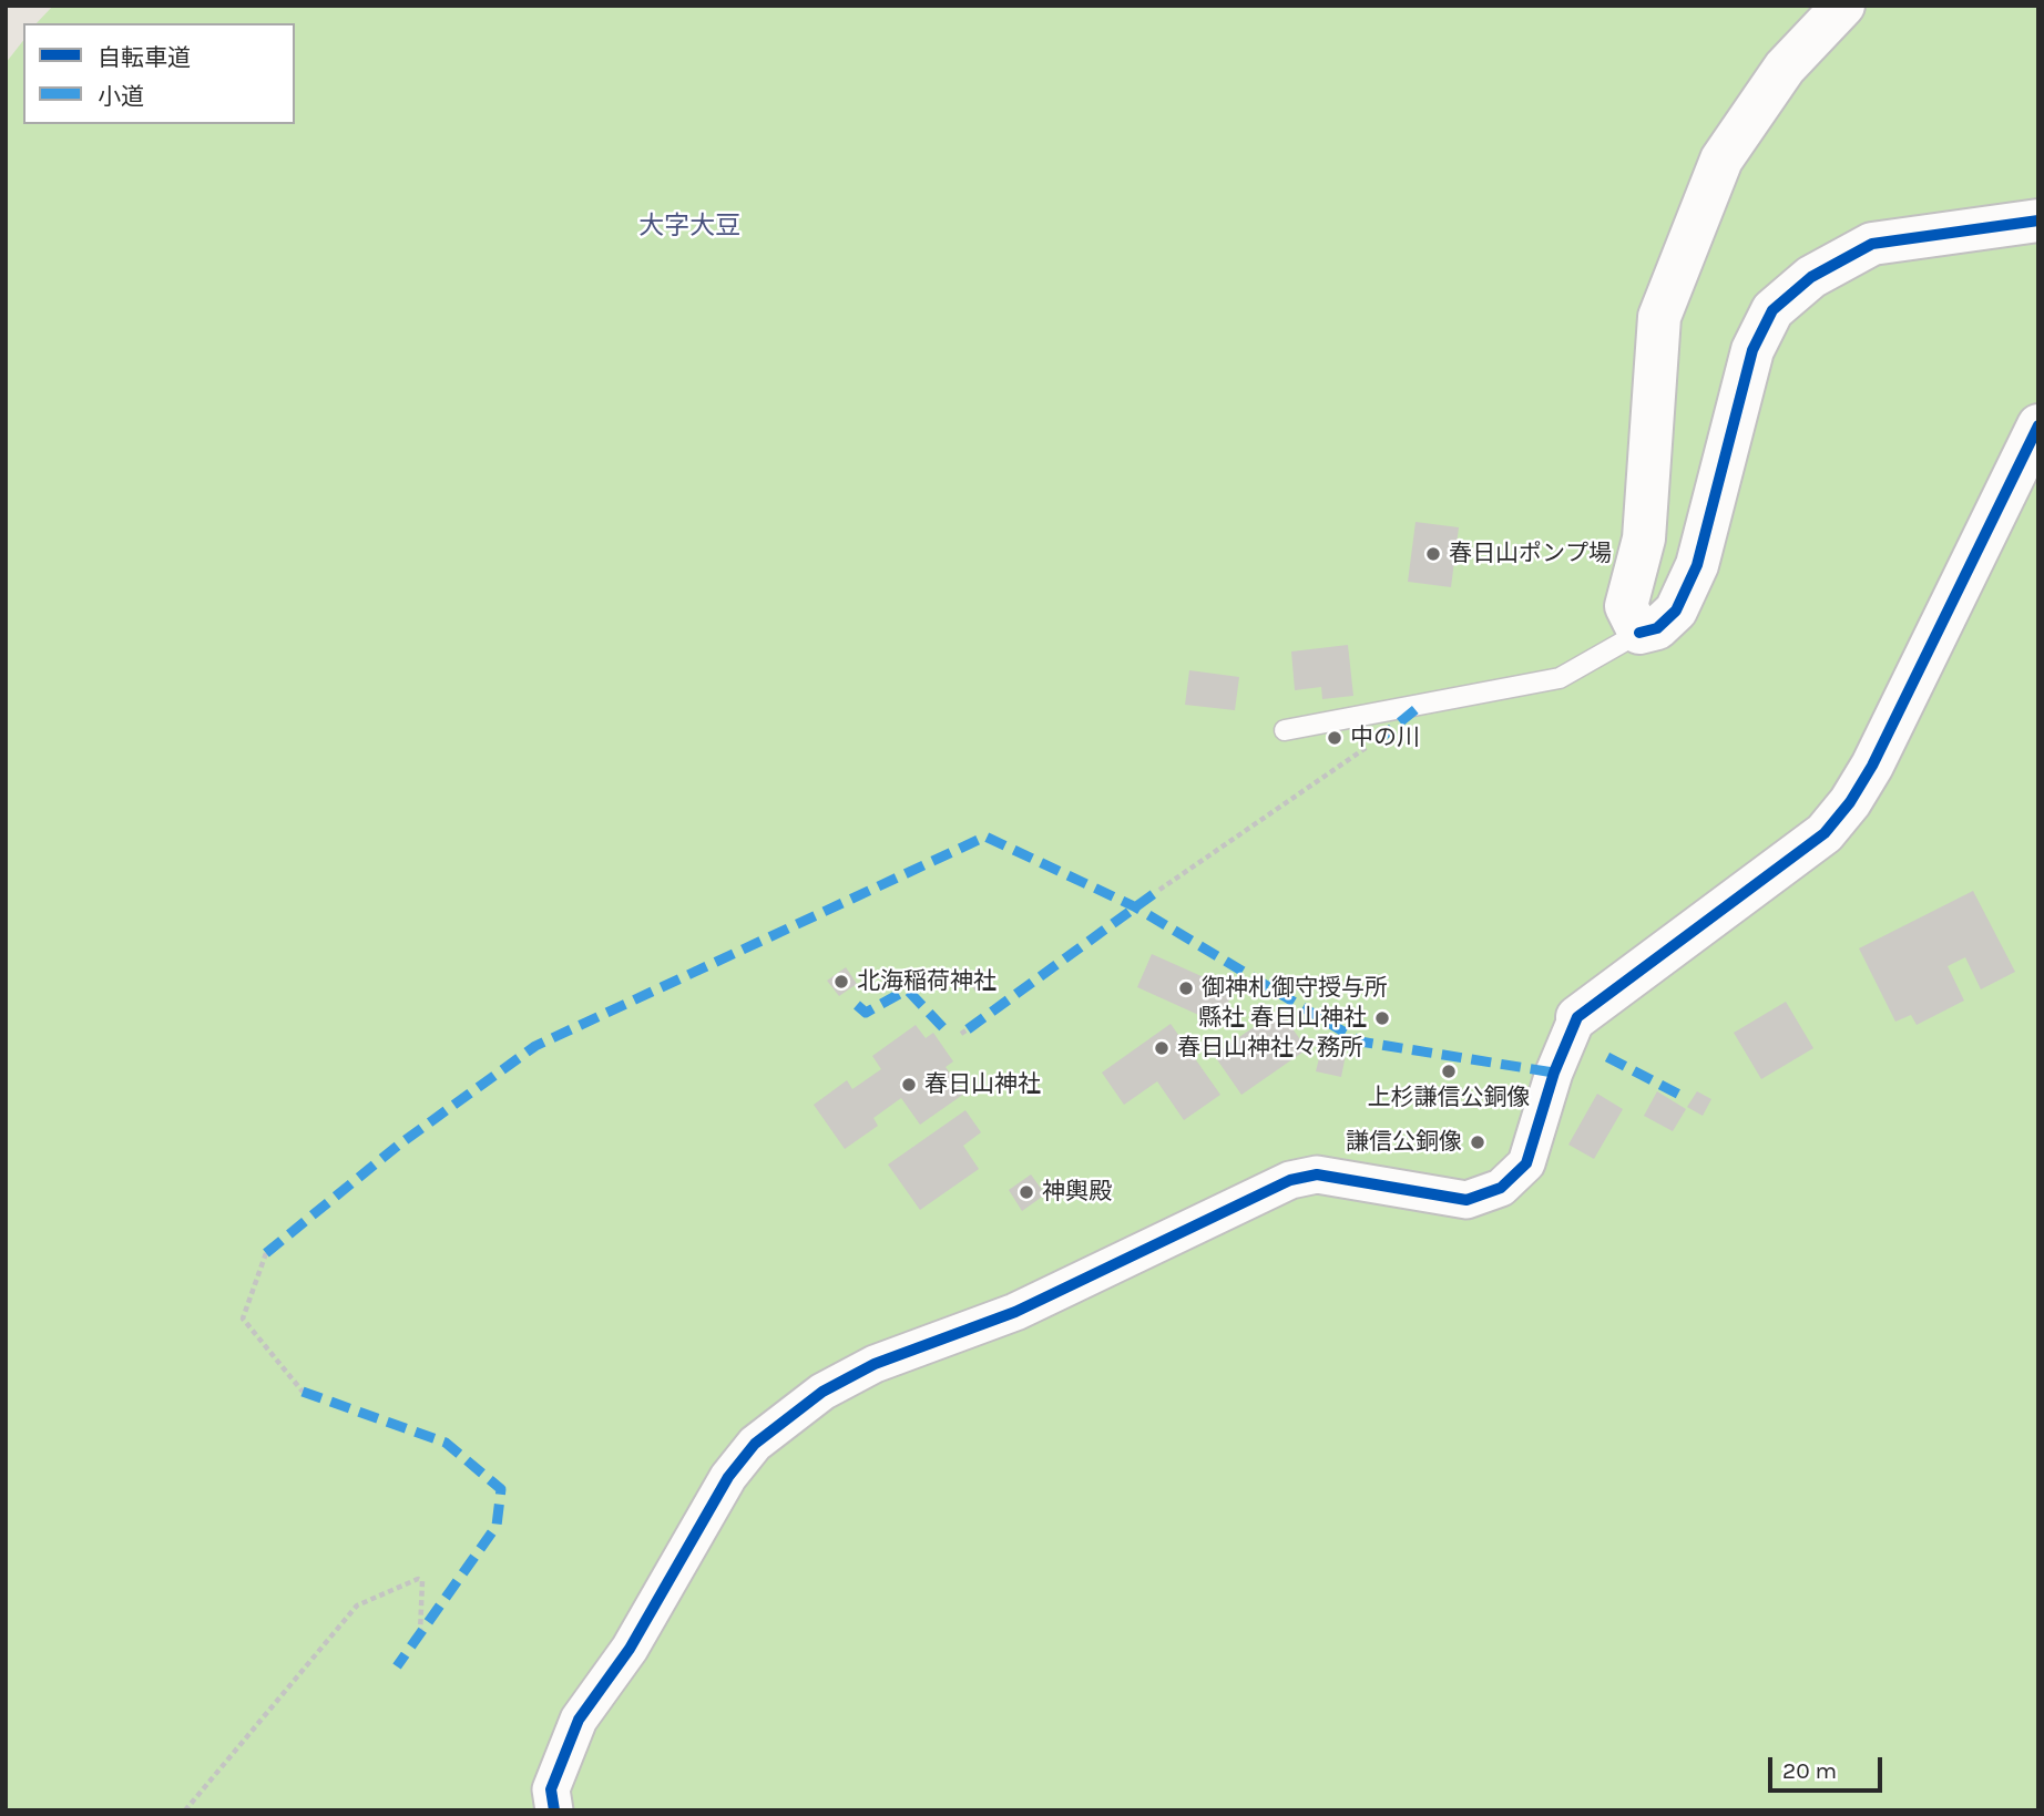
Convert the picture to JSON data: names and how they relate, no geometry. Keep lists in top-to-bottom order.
{
  "districts": ["大字大豆"],
  "places": [
    "春日山ポンプ場",
    "中の川",
    "北海稲荷神社",
    "御神札御守授与所",
    "縣社 春日山神社",
    "春日山神社々務所",
    "上杉謙信公銅像",
    "春日山神社",
    "謙信公銅像",
    "神輿殿"
  ],
  "legend": ["自転車道", "小道"],
  "scale_bar": "20 m"
}
